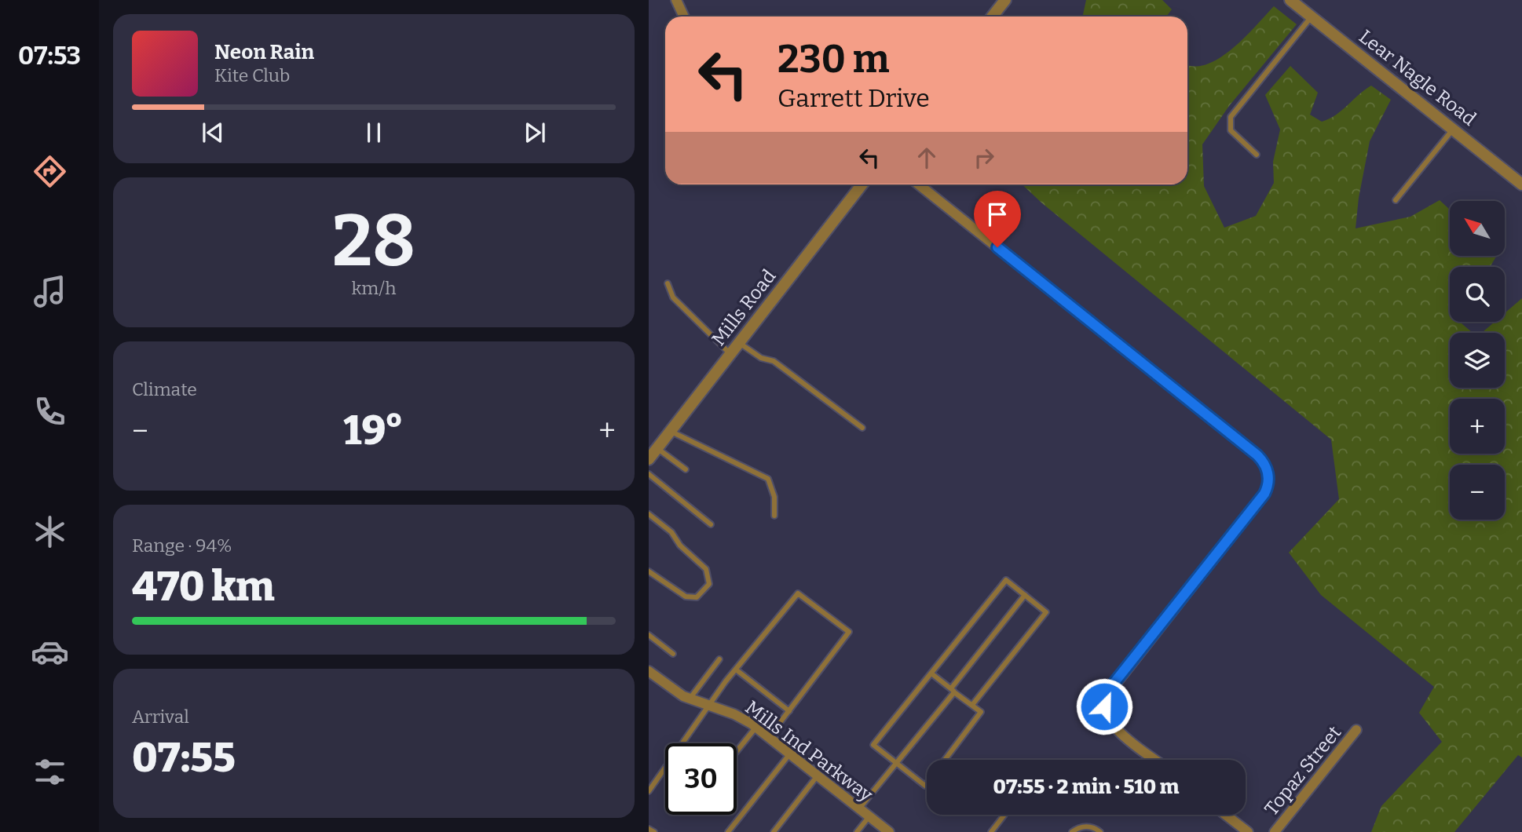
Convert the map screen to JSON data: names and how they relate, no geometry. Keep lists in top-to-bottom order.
{
  "streets": {
    "street": [
      "Lear Nagle Road",
      "Mills Road",
      "Mills Ind Parkway",
      "Topaz Street"
    ]
  },
  "north": "top left",
  "page": {
    "tabs": "07:53",
    "turn": ["230 m", "Garrett Drive"],
    "song": ["Neon Rain", "Kite Club"],
    "tile": [
      ["28", "km/h"],
      "Climate",
      ["Range · 94%", "470 km"],
      ["Arrival", "07:55"]
    ],
    "map_buttons": ["+", "−"],
    "heat": ["−", "19°", "+"],
    "limit": "30",
    "trip": "07:55 · 2 min · 510 m"
  }
}
